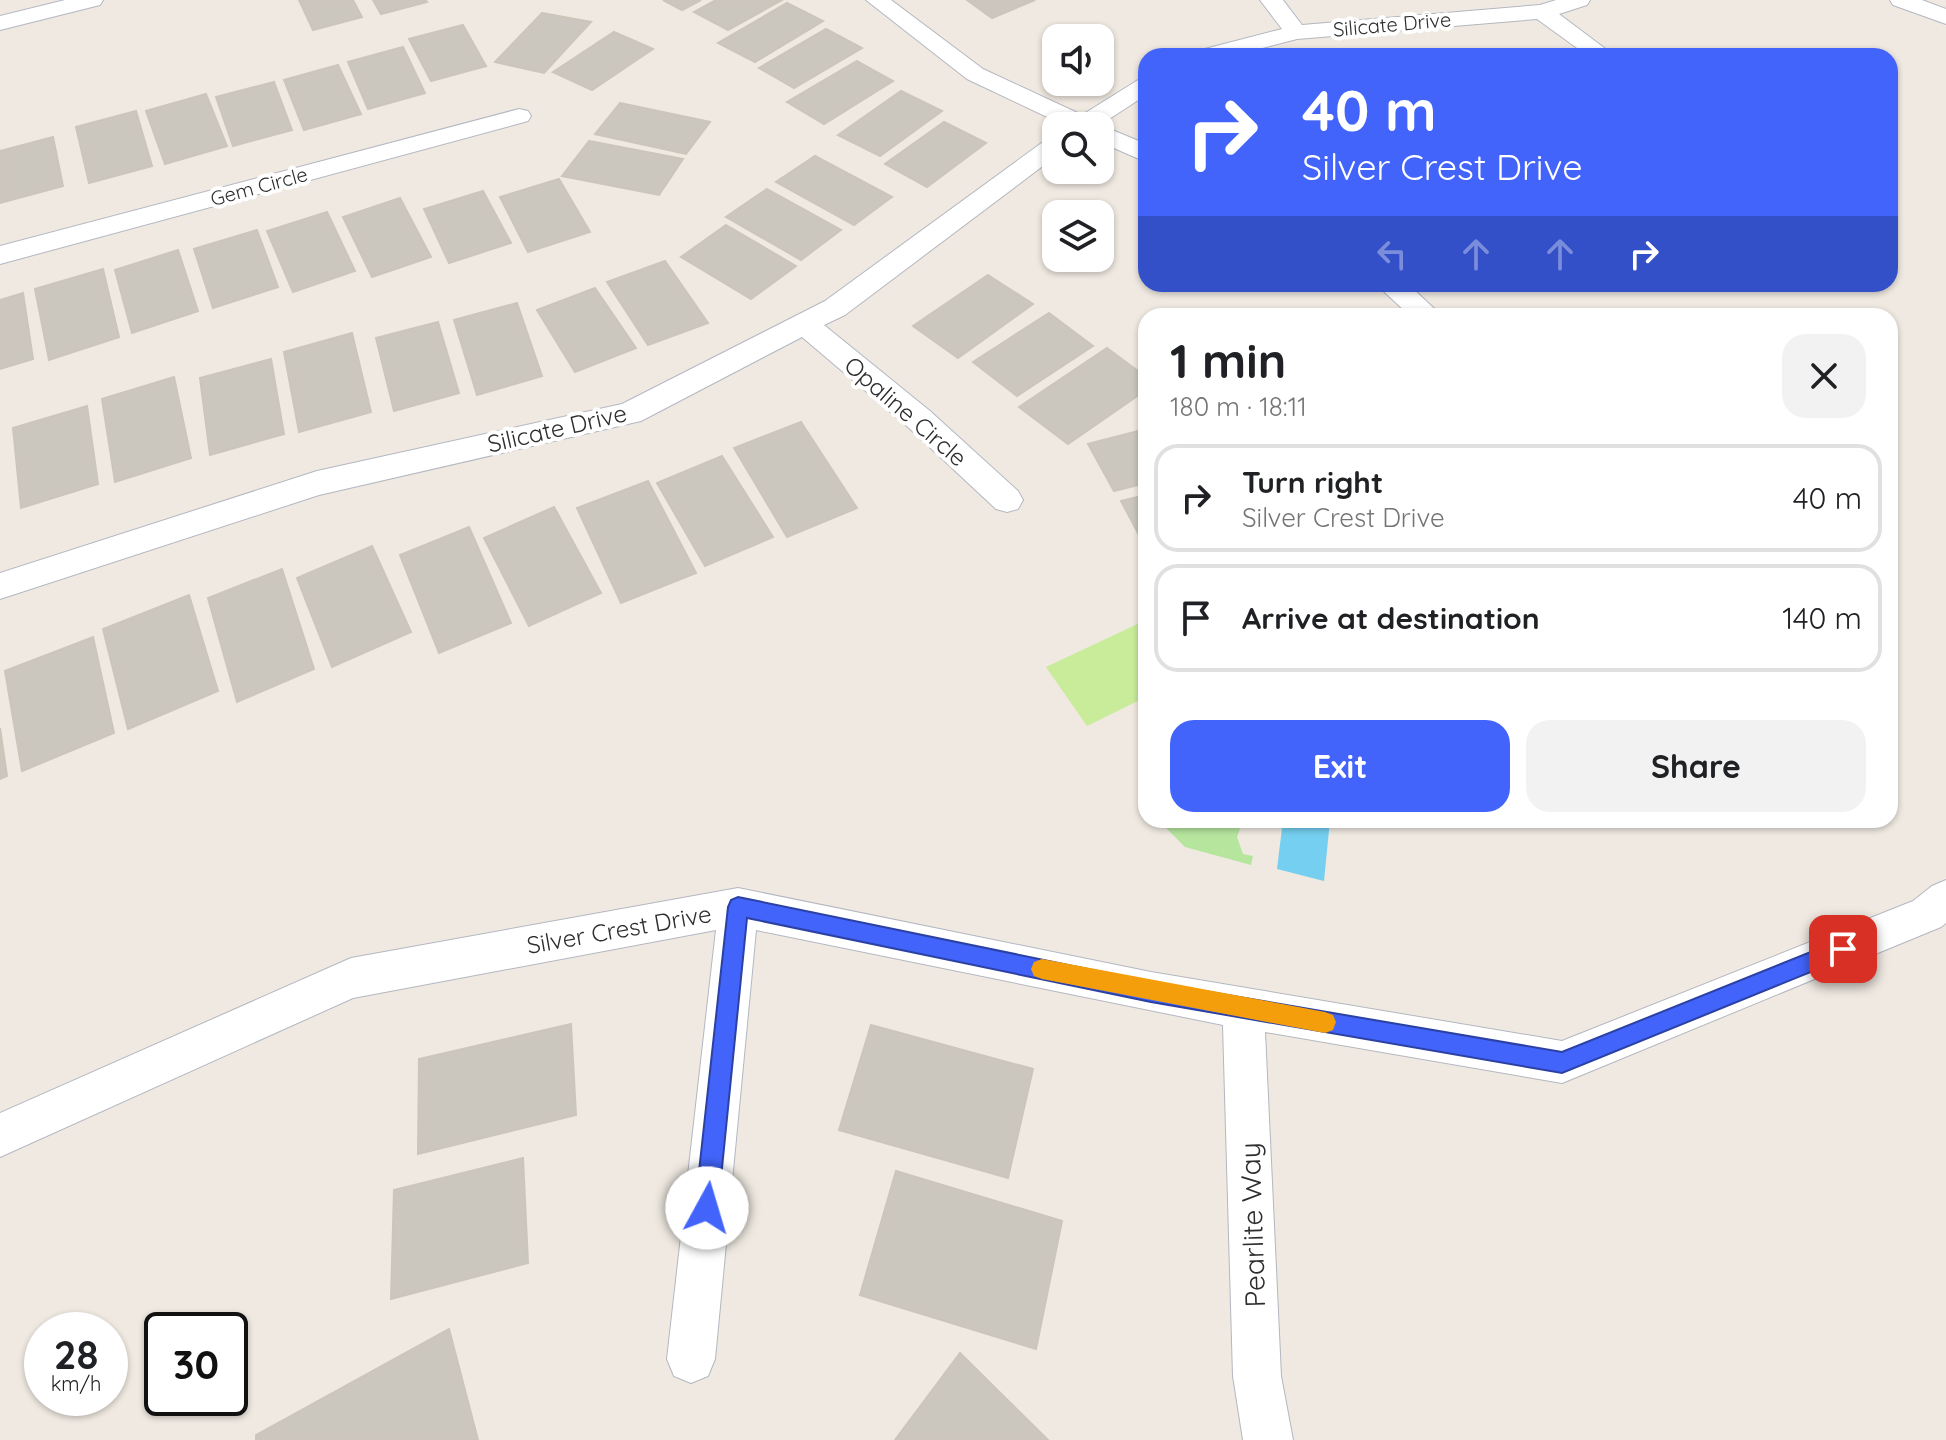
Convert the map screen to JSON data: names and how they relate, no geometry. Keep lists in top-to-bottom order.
{
  "streets": {
    "street": [
      "Silicate Drive",
      "Gem Circle",
      "Opaline Circle",
      "Silver Crest Drive",
      "Pearlite Way"
    ]
  },
  "crossings": [
    ["Silicate Drive", "Opaline Circle"],
    ["Silver Crest Drive", "Pearlite Way"]
  ],
  "page": {
    "turn": ["40 m", "Silver Crest Drive"],
    "heading": ["1 min", "180 m · 18:11"],
    "list": [
      {
        "name": "Turn right",
        "note": "Silver Crest Drive",
        "value": "40 m"
      },
      {
        "name": "Arrive at destination",
        "value": "140 m"
      }
    ],
    "buttons": ["Exit", "Share"],
    "speed": "28 km/h",
    "limit": "30"
  }
}
